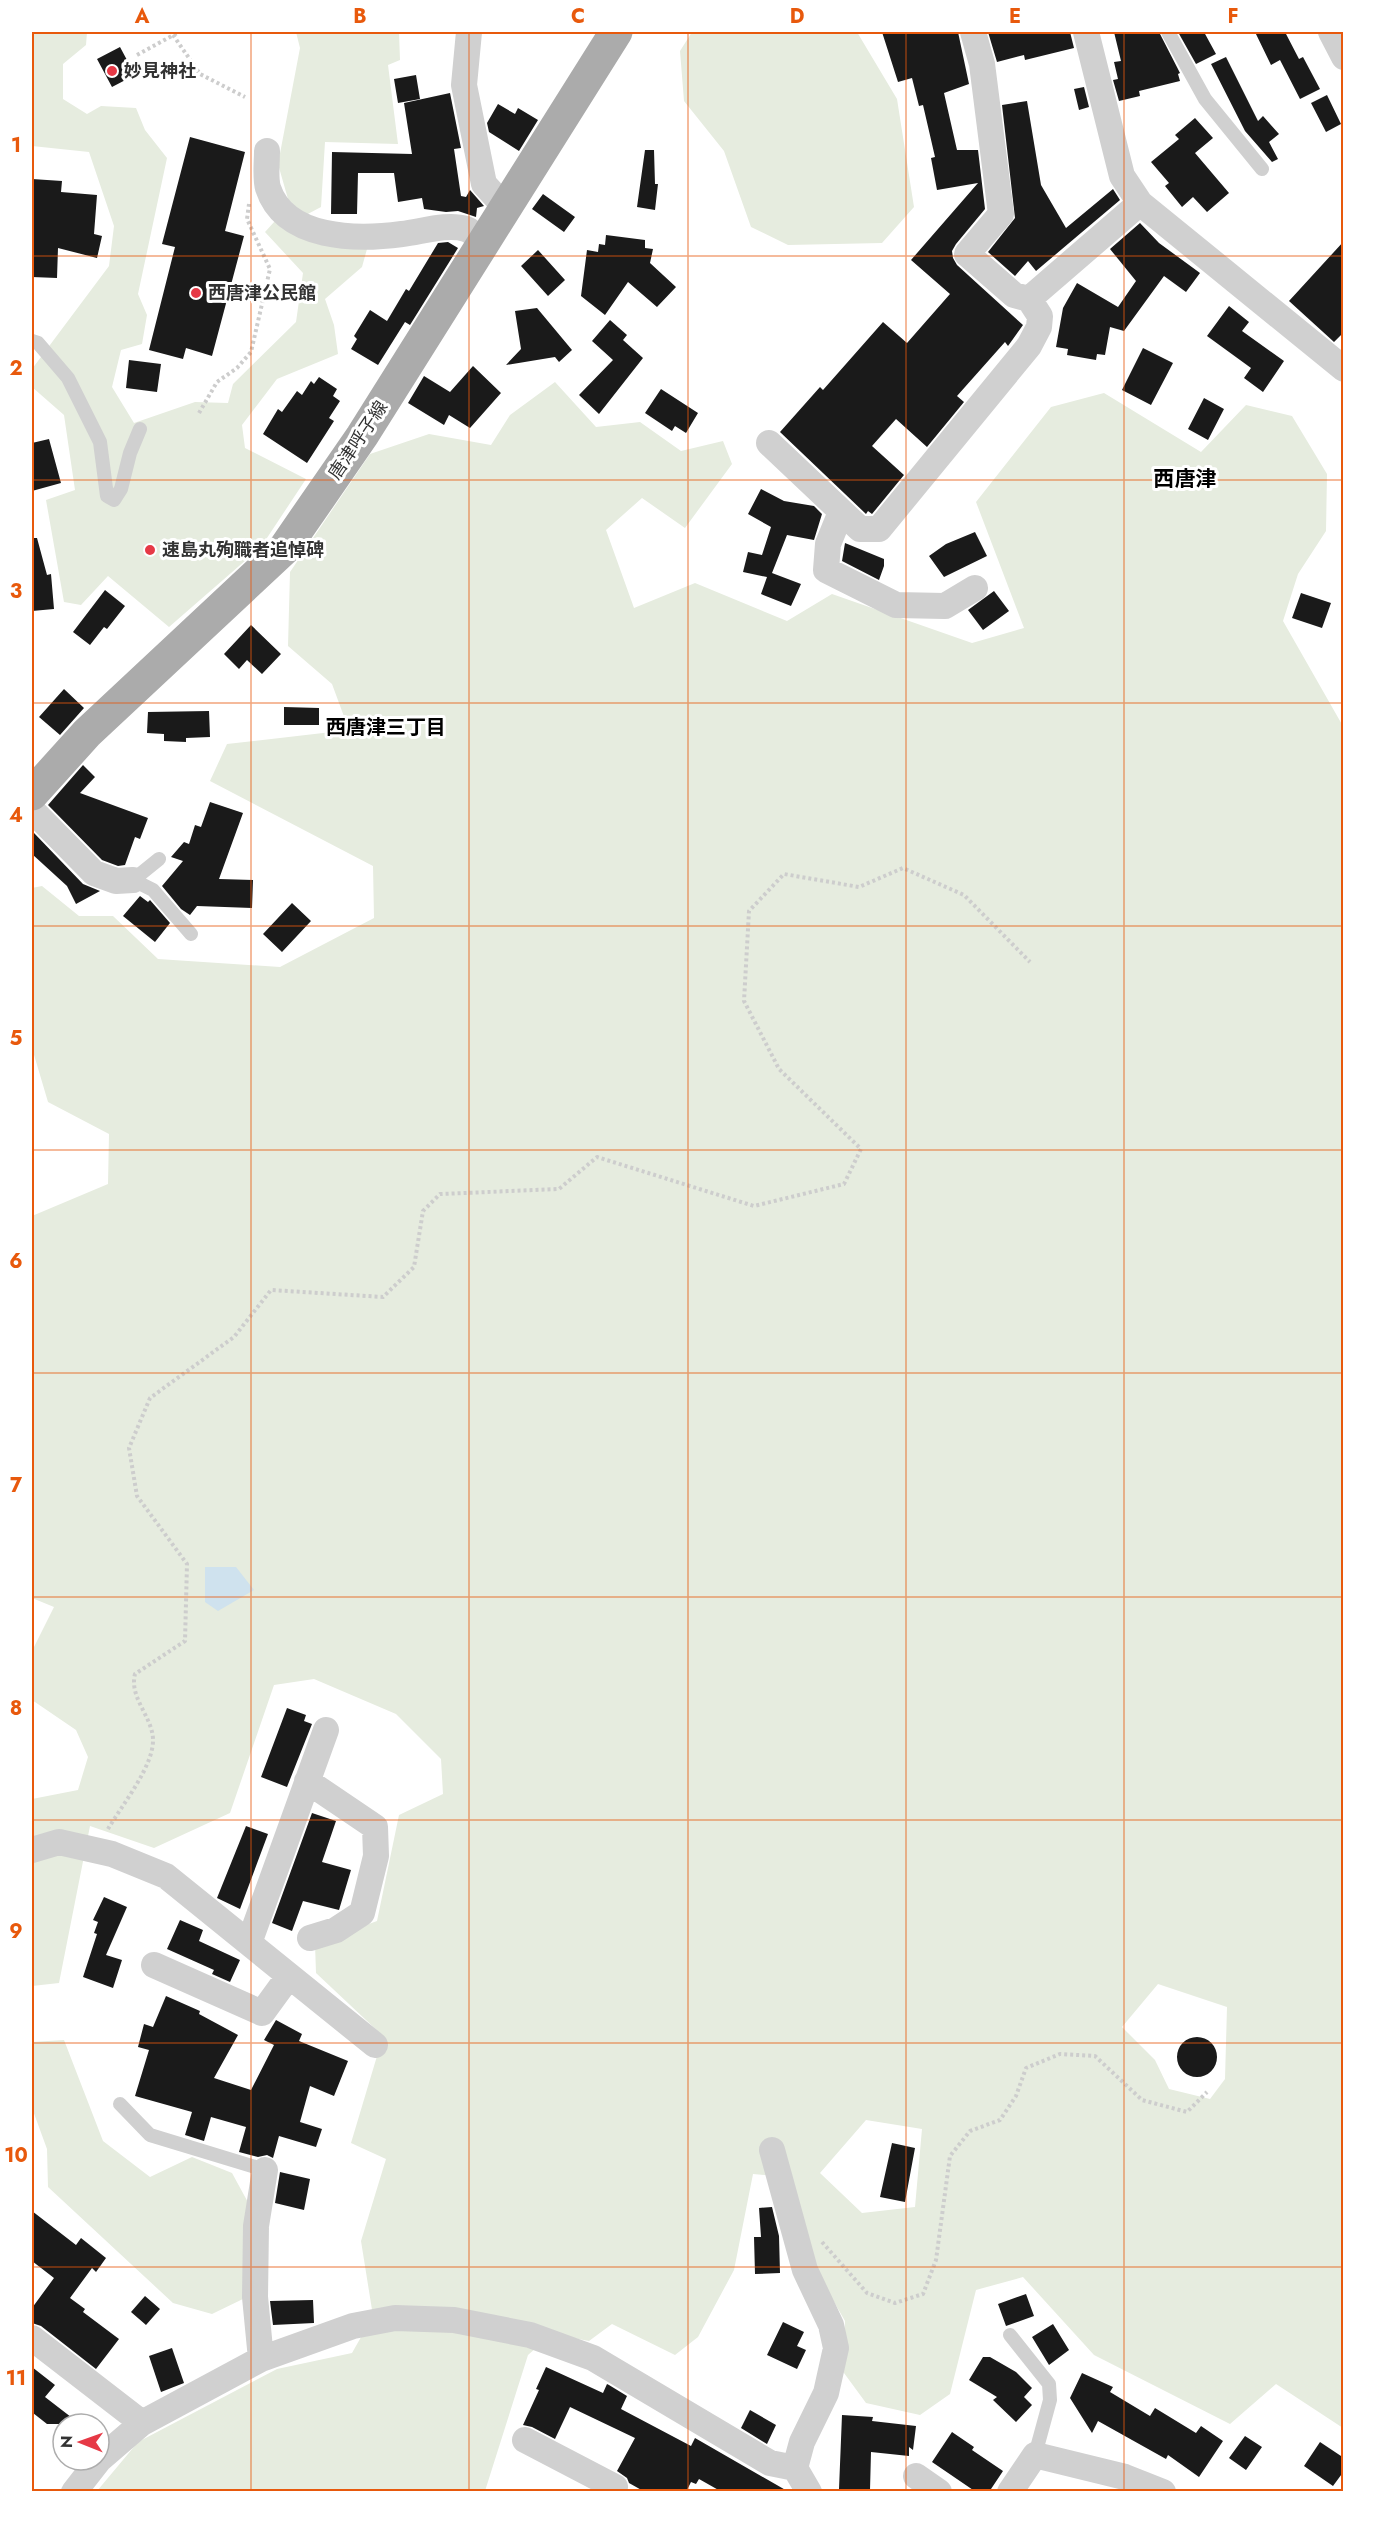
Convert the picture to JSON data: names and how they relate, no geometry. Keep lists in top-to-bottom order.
{
  "streets": {
    "main road": ["唐津呼子線"]
  },
  "districts": ["西唐津", "西唐津三丁目"],
  "places": ["妙見神社", "西唐津公民館", "速島丸殉職者追悼碑"],
  "north": "left",
  "grid": {
    "columns": [
      "A",
      "B",
      "C",
      "D",
      "E",
      "F"
    ],
    "rows": [
      "1",
      "2",
      "3",
      "4",
      "5",
      "6",
      "7",
      "8",
      "9",
      "10",
      "11"
    ]
  }
}
